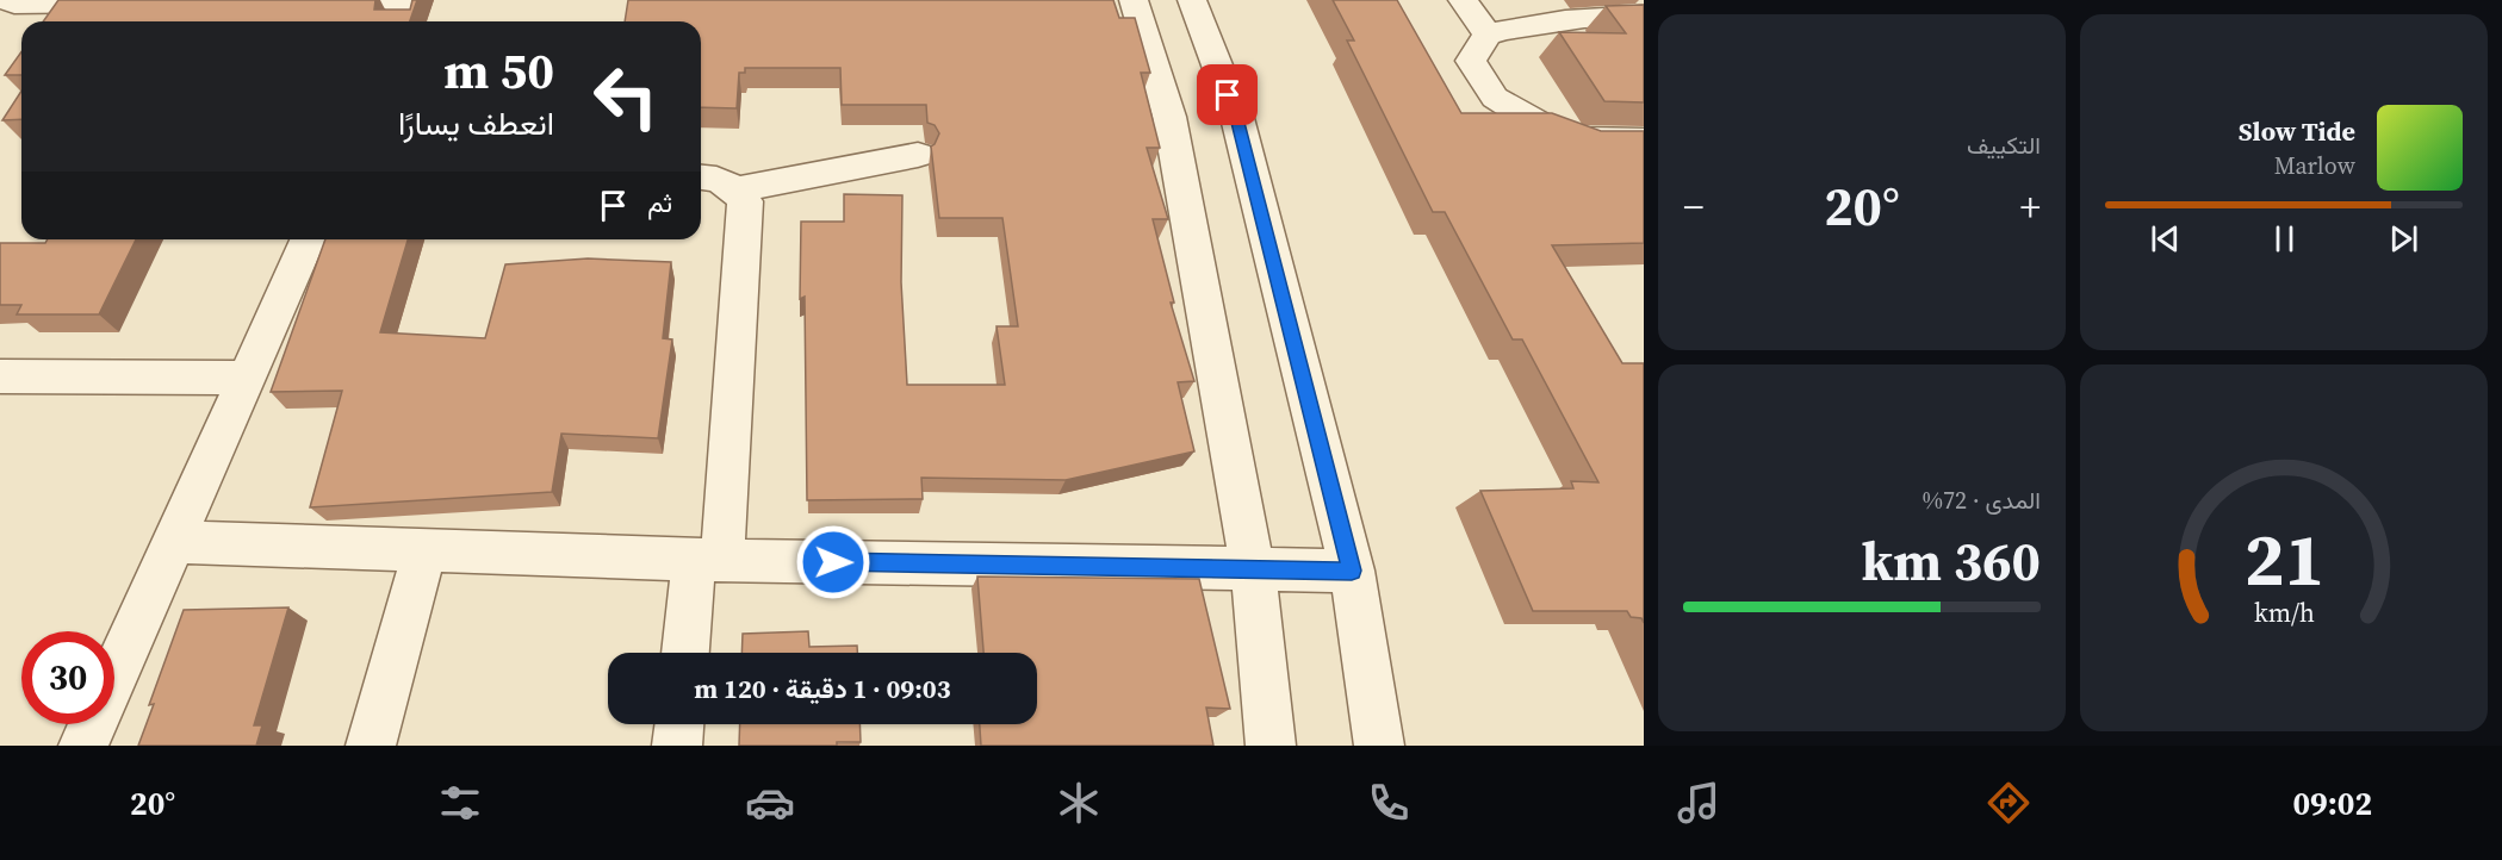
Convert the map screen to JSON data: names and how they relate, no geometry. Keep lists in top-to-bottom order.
{
  "page": {
    "tile": [
      "التكييف",
      ["المدى · 72%", "360 km"]
    ],
    "turn": ["50 m", "انعطف يسارًا"],
    "song": ["Slow Tide", "Marlow"],
    "then": "ثم",
    "heat": ["−", "20°", "+"],
    "limit": "30",
    "trip": "09:03 · 1 دقيقة · 120 m",
    "tabs": ["09:02", "20°"],
    "gauge": ["21", "km/h"]
  }
}
